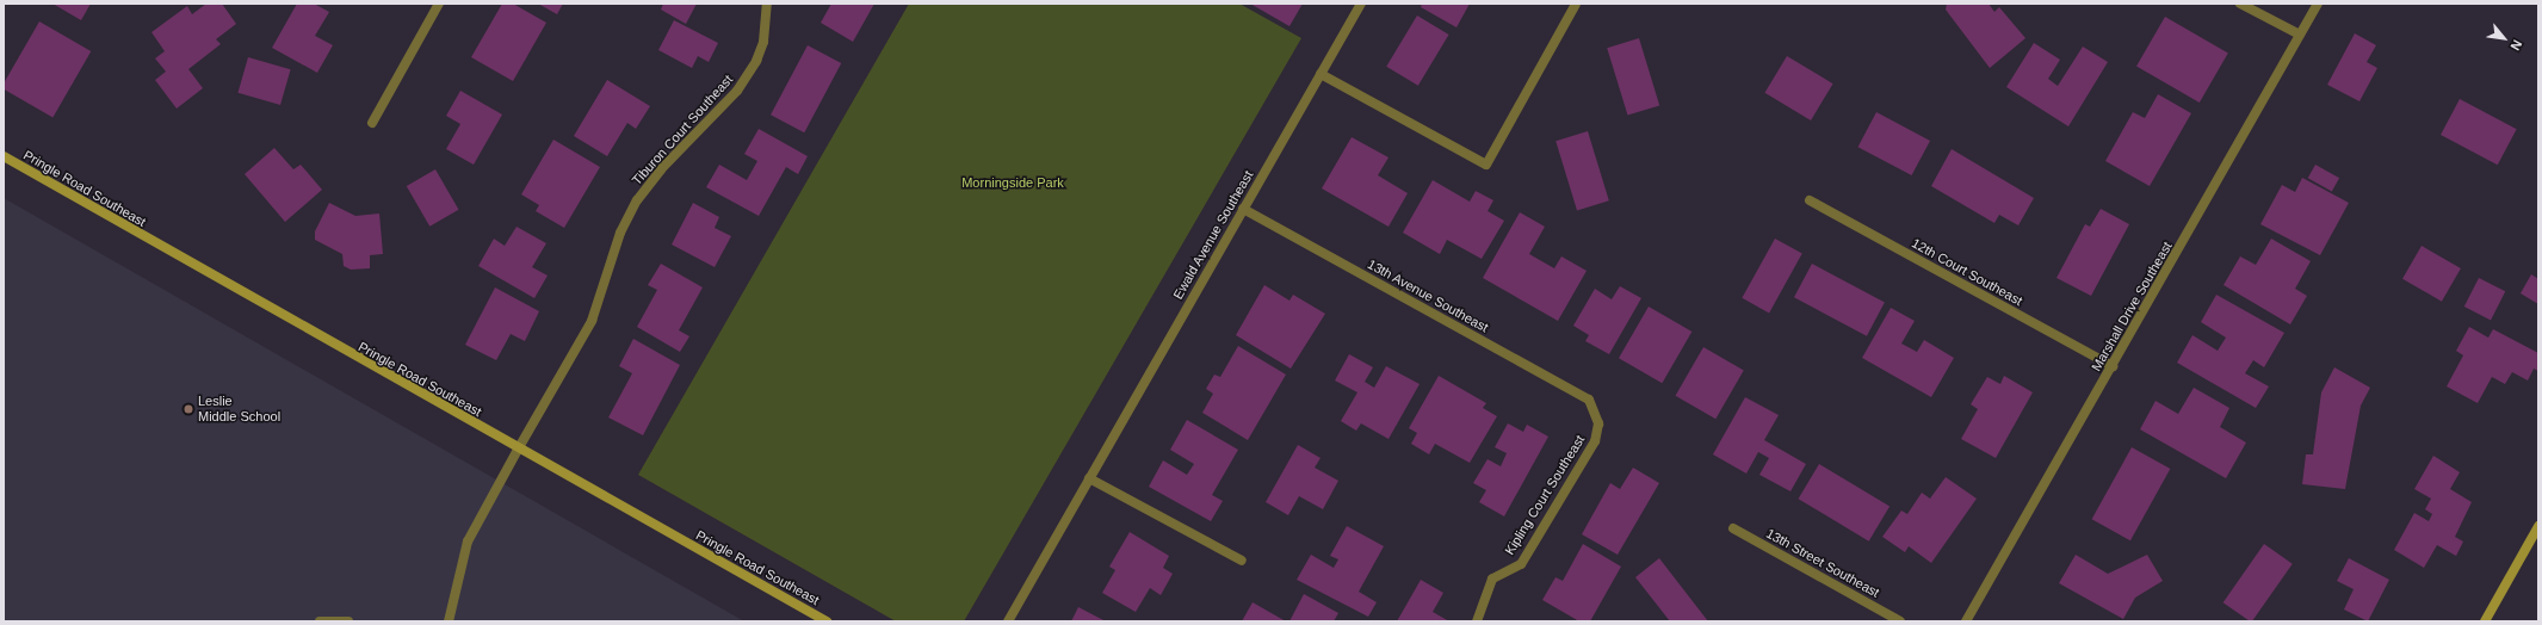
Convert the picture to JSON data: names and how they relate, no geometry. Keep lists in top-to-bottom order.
{
  "streets": {
    "main road": ["Pringle Road Southeast"],
    "street": [
      "Tiburon Court Southeast",
      "Ewald Avenue Southeast",
      "12th Court Southeast",
      "13th Avenue Southeast",
      "Marshall Drive Southeast",
      "Kipling Court Southeast",
      "13th Street Southeast"
    ]
  },
  "crossings": [
    ["Tiburon Court Southeast", "Pringle Road Southeast"],
    ["Ewald Avenue Southeast", "13th Avenue Southeast"],
    ["12th Court Southeast", "Marshall Drive Southeast"],
    ["13th Avenue Southeast", "Kipling Court Southeast"]
  ],
  "parks": ["Morningside Park"],
  "places": ["Leslie Middle School"],
  "north": "bottom right"
}
